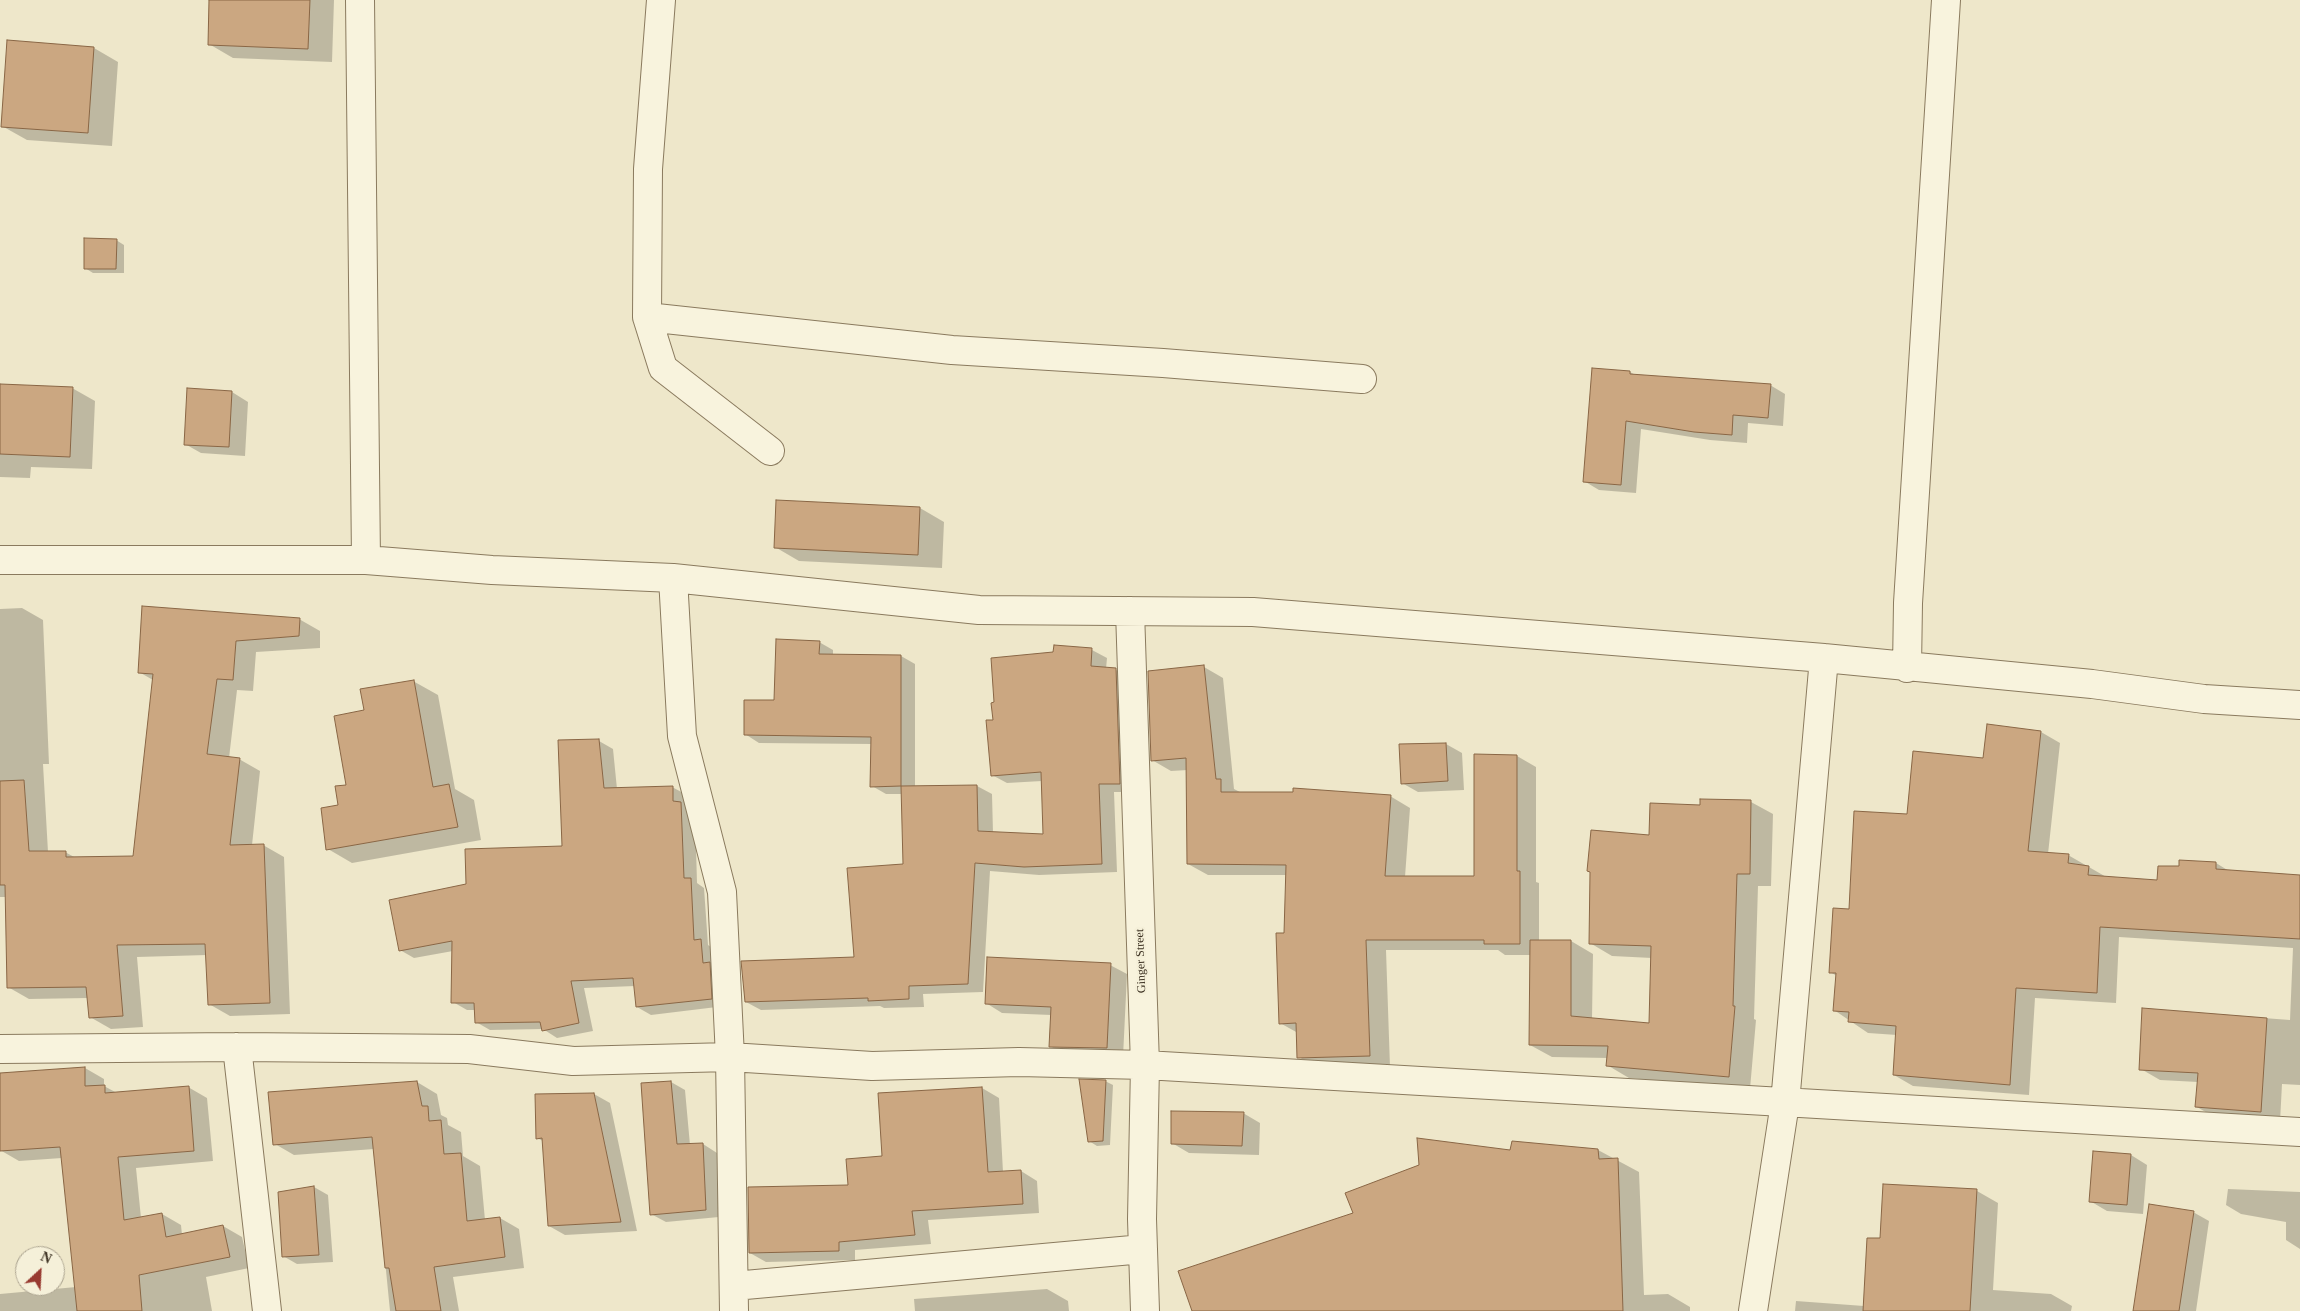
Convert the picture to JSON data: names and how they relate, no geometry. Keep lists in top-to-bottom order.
{
  "streets": {
    "street": ["Ginger Street"]
  },
  "north": "top right"
}
